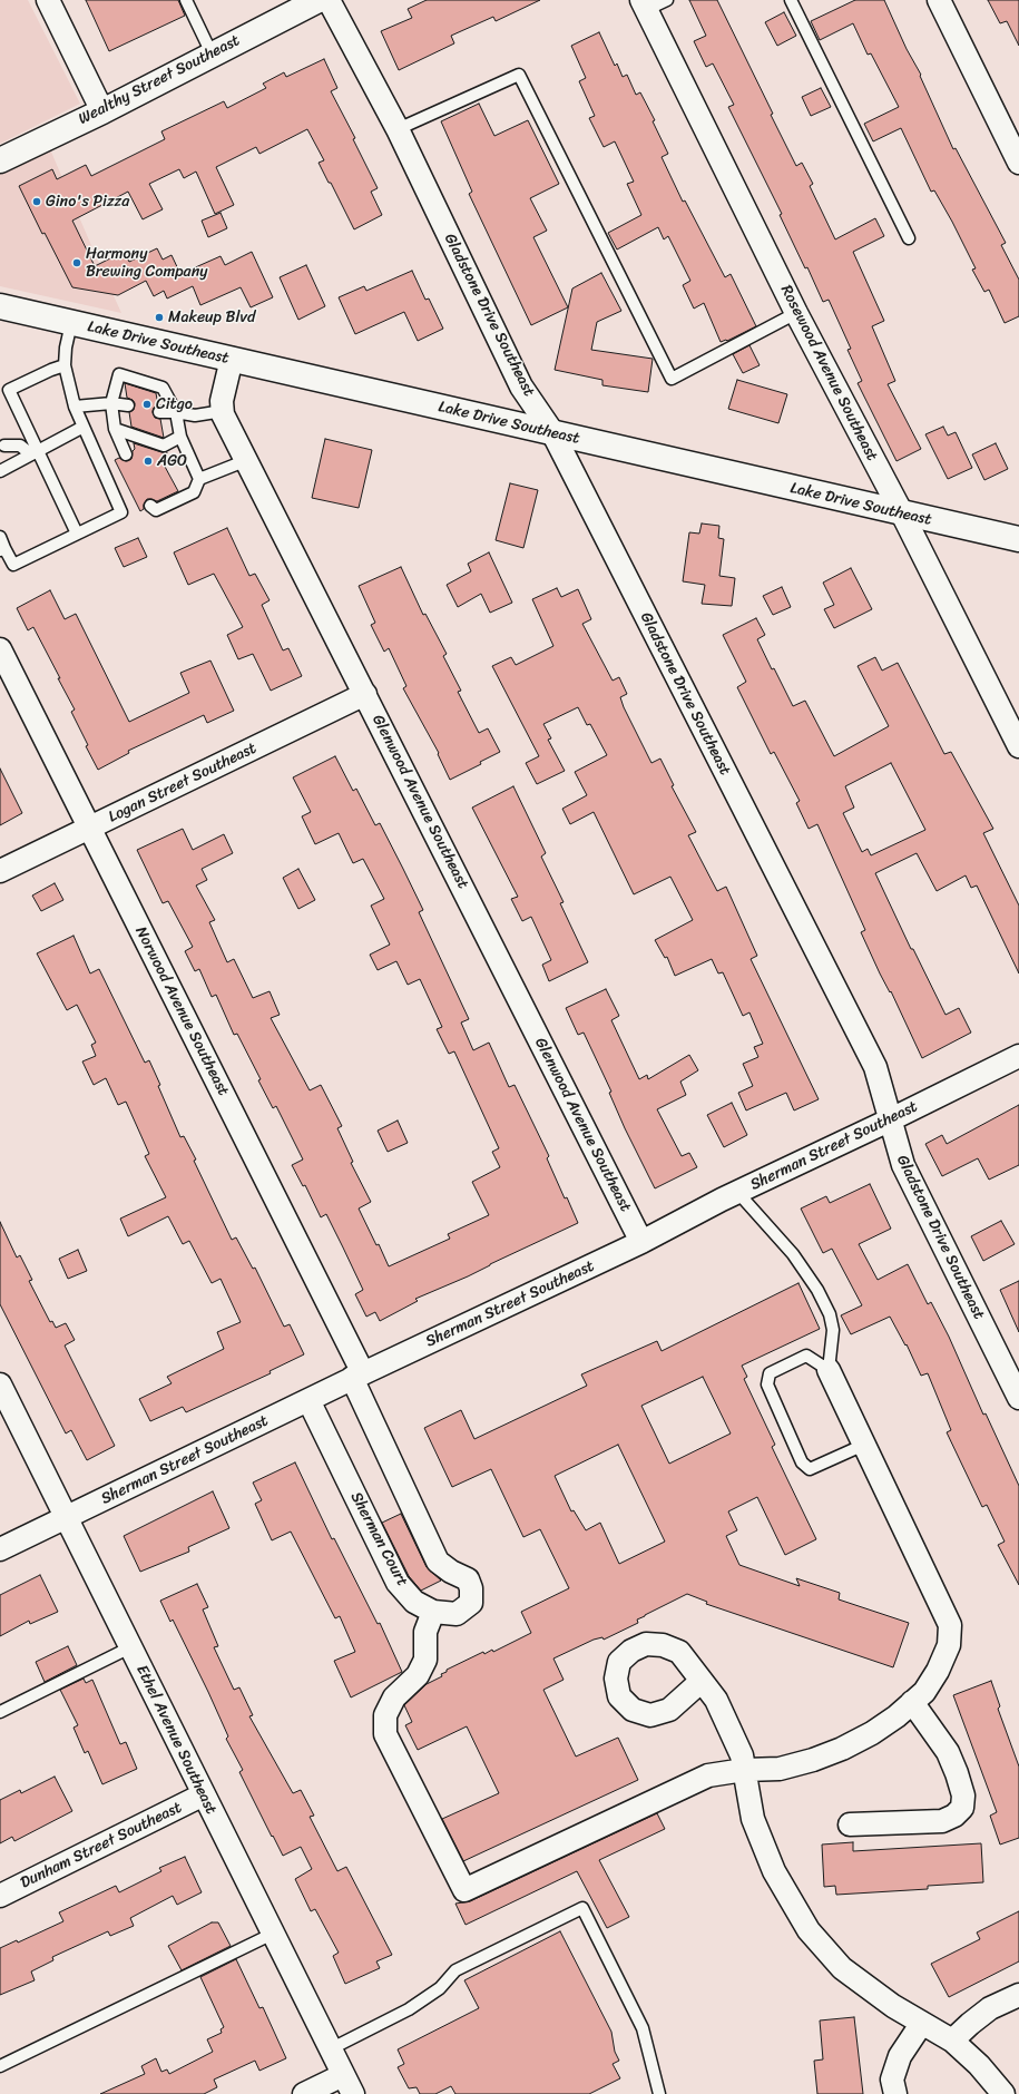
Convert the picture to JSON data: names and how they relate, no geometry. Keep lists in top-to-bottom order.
{
  "streets": {
    "main road": ["Wealthy Street Southeast", "Lake Drive Southeast"],
    "street": [
      "Gladstone Drive Southeast",
      "Rosewood Avenue Southeast",
      "Logan Street Southeast",
      "Glenwood Avenue Southeast",
      "Norwood Avenue Southeast",
      "Sherman Street Southeast",
      "Sherman Court",
      "Ethel Avenue Southeast",
      "Dunham Street Southeast"
    ]
  },
  "crossings": [
    ["Gladstone Drive Southeast", "Lake Drive Southeast"],
    ["Gladstone Drive Southeast", "Sherman Street Southeast"],
    ["Lake Drive Southeast", "Rosewood Avenue Southeast"],
    ["Logan Street Southeast", "Glenwood Avenue Southeast"],
    ["Logan Street Southeast", "Norwood Avenue Southeast"],
    ["Glenwood Avenue Southeast", "Sherman Street Southeast"],
    ["Norwood Avenue Southeast", "Sherman Street Southeast"],
    ["Norwood Avenue Southeast", "Sherman Court"],
    ["Sherman Street Southeast", "Sherman Court"],
    ["Sherman Street Southeast", "Ethel Avenue Southeast"],
    ["Ethel Avenue Southeast", "Dunham Street Southeast"]
  ],
  "places": [
    "Gino's Pizza",
    "Harmony Brewing Company",
    "Makeup Blvd",
    "Citgo",
    "AGO"
  ]
}
